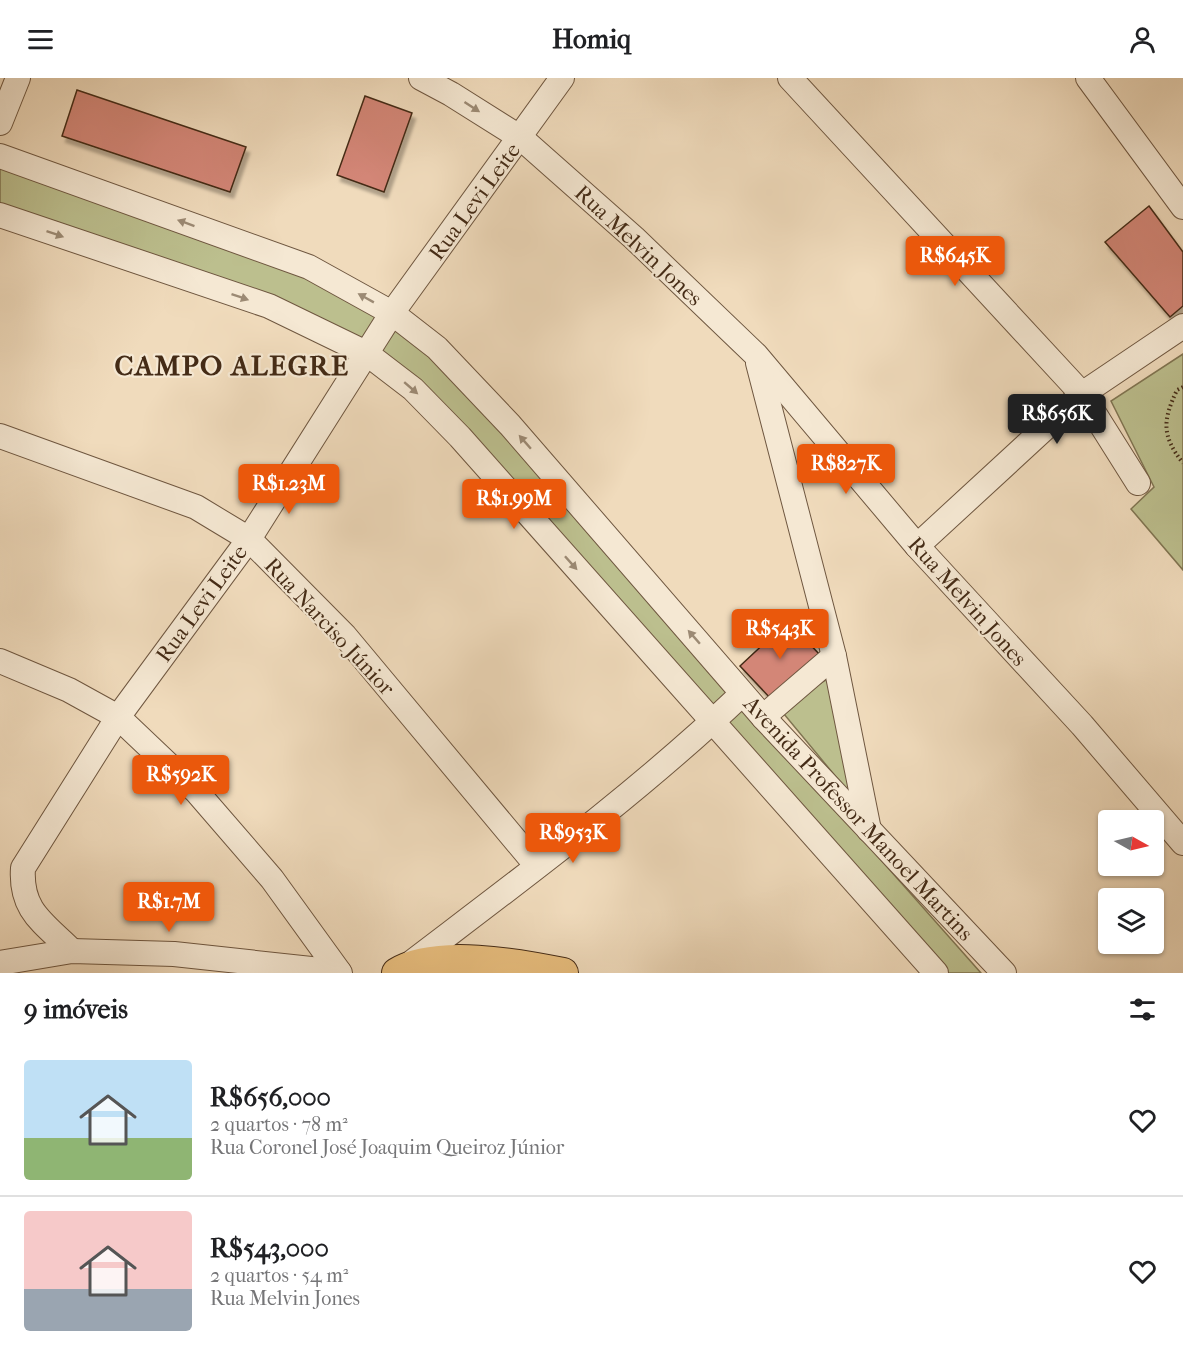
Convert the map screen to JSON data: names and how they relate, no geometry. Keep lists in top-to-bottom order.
{
  "streets": {
    "street": [
      "Rua Levi Leite",
      "Rua Melvin Jones",
      "Rua Narciso Júnior",
      "Avenida Professor Manoel Martins"
    ]
  },
  "crossings": [
    ["Rua Levi Leite", "Rua Melvin Jones"],
    ["Rua Levi Leite", "Rua Narciso Júnior"],
    ["Rua Levi Leite", "Avenida Professor Manoel Martins"]
  ],
  "districts": ["CAMPO ALEGRE"],
  "north": "right",
  "page": {
    "header": "Homiq",
    "price": [
      "R$645K",
      "R$656K",
      "R$827K",
      "R$1.23M",
      "R$1.99M",
      "R$543K",
      "R$592K",
      "R$953K",
      "R$1.7M"
    ],
    "heading": "9 imóveis",
    "list": [
      {
        "name": "R$656,000",
        "note": "2 quartos · 78 m² · Rua Coronel José Joaquim Queiroz Júnior"
      },
      {
        "name": "R$543,000",
        "note": "2 quartos · 54 m² · Rua Melvin Jones"
      }
    ]
  }
}
